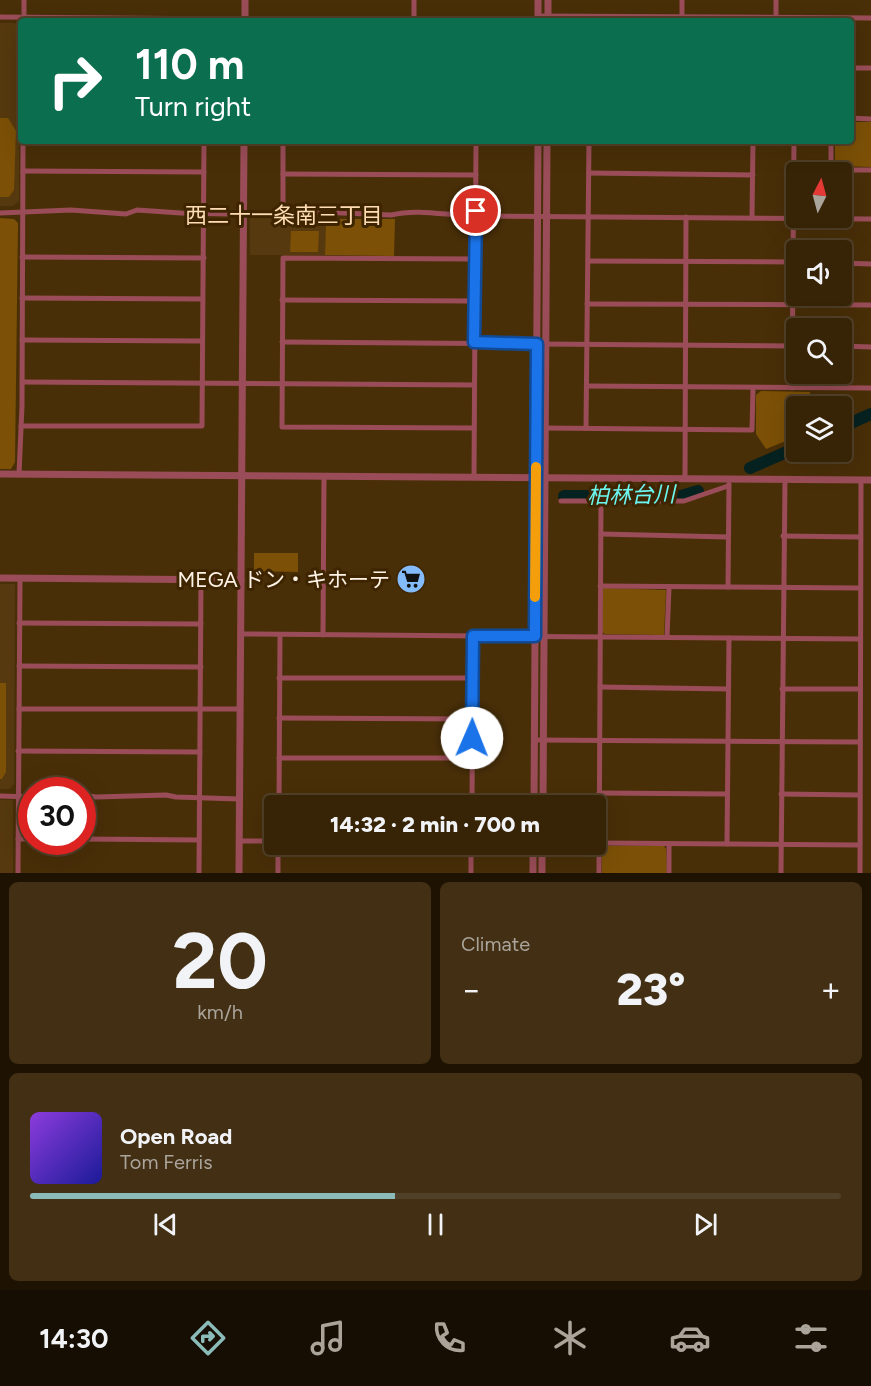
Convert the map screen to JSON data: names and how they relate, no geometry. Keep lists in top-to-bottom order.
{
  "districts": ["西二十一条南三丁目"],
  "water": ["柏林台川"],
  "places": {
    "supermarket": ["MEGA ドン・キホーテ"]
  },
  "north": "top",
  "page": {
    "turn": ["110 m", "Turn right"],
    "limit": "30",
    "trip": "14:32 · 2 min · 700 m",
    "tile": [
      ["20", "km/h"],
      "Climate"
    ],
    "heat": ["−", "23°", "+"],
    "song": ["Open Road", "Tom Ferris"],
    "tabs": "14:30"
  }
}
